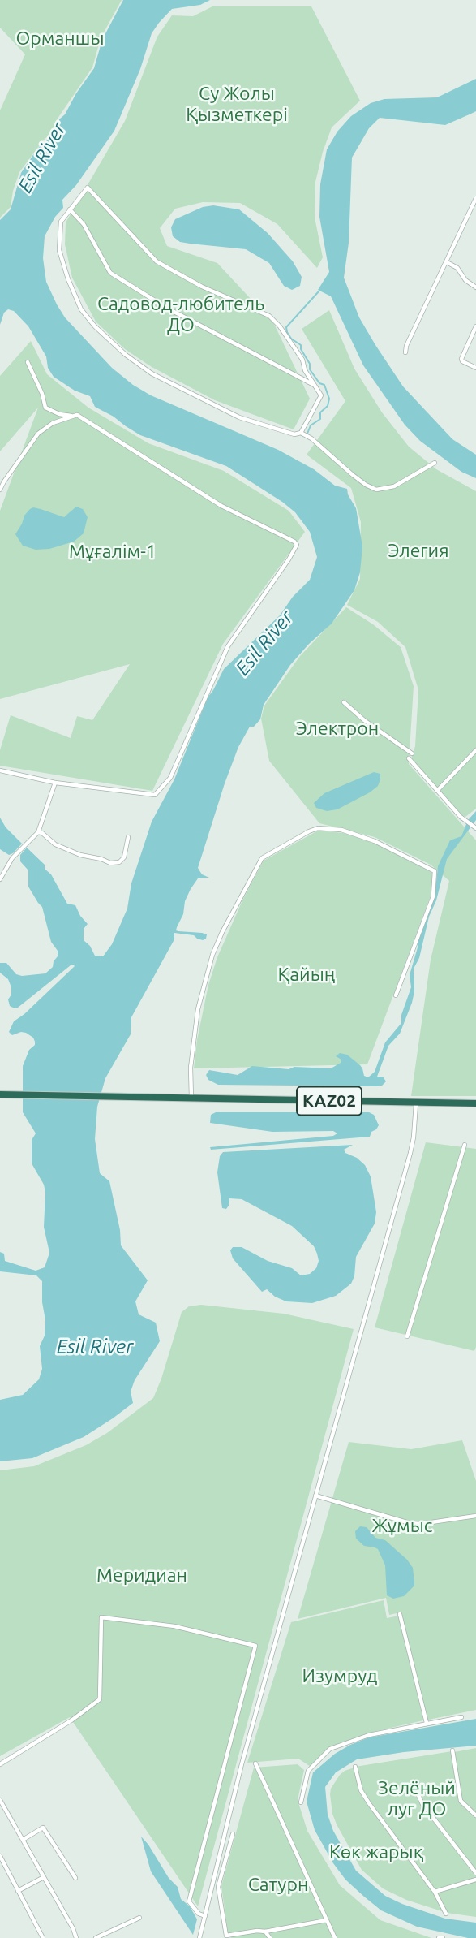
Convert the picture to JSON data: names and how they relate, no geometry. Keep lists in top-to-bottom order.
{
  "streets": {
    "highway": ["KAZ02"]
  },
  "water": ["Esil River"],
  "parks": [
    "Орманшы",
    "Су Жолы Қызметкері",
    "Садовод-любитель ДО",
    "Элегия",
    "Мұғалім-1",
    "Электрон",
    "Қайың",
    "Жұмыс",
    "Меридиан",
    "Изумруд",
    "Зелёный луг ДО",
    "Көк жарық",
    "Сатурн"
  ]
}
